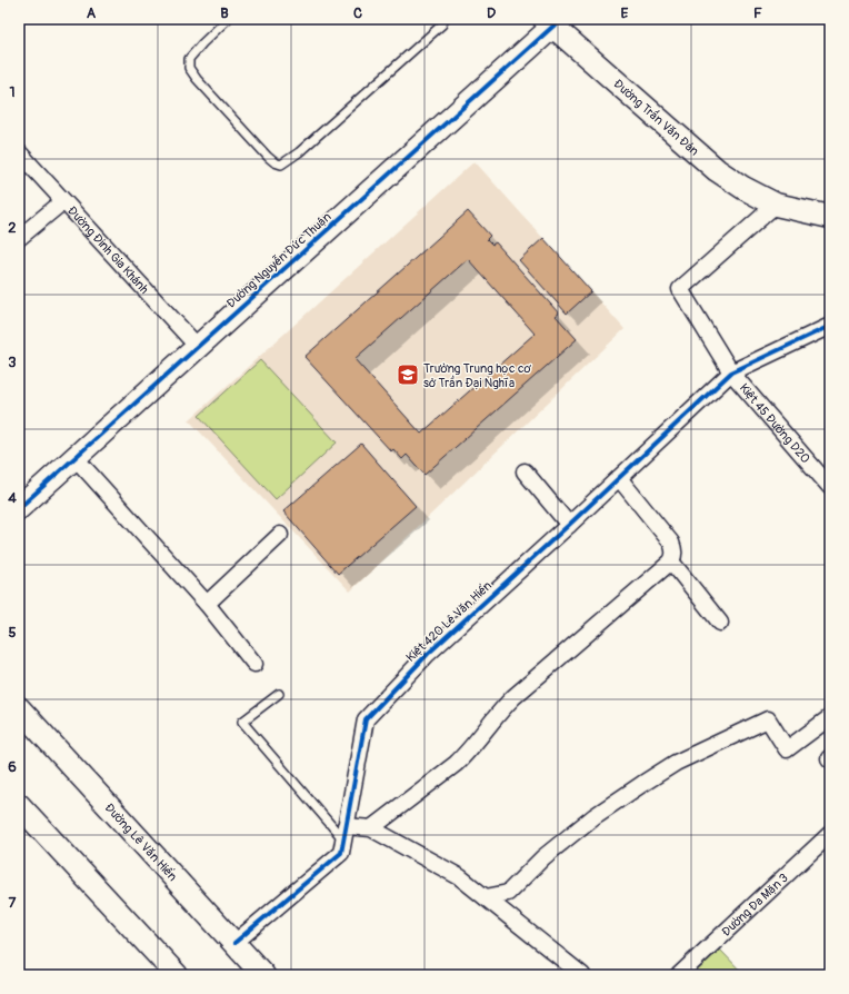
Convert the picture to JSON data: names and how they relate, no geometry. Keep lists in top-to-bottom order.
{
  "streets": {
    "street": [
      "Đường Trần Văn Đán",
      "Đường Đinh Gia Khánh",
      "Đường Nguyễn Đức Thuận",
      "Kiệt 45 Đường D20",
      "Kiệt 420 Lê Văn Hiến",
      "Đường Lê Văn Hiến",
      "Đường Đa Mặn 3"
    ]
  },
  "crossings": [
    ["Đường Trần Văn Đán", "Đường Nguyễn Đức Thuận"],
    ["Đường Trần Văn Đán", "Kiệt 45 Đường D20"],
    ["Đường Đinh Gia Khánh", "Đường Nguyễn Đức Thuận"],
    ["Kiệt 45 Đường D20", "Kiệt 420 Lê Văn Hiến"],
    ["Kiệt 420 Lê Văn Hiến", "Đường Lê Văn Hiến"]
  ],
  "places": {
    "school or university": ["Trường Trung học cơ sở Trần Đại Nghĩa"]
  },
  "grid": {
    "columns": [
      "A",
      "B",
      "C",
      "D",
      "E",
      "F"
    ],
    "rows": [
      "1",
      "2",
      "3",
      "4",
      "5",
      "6",
      "7"
    ]
  }
}
